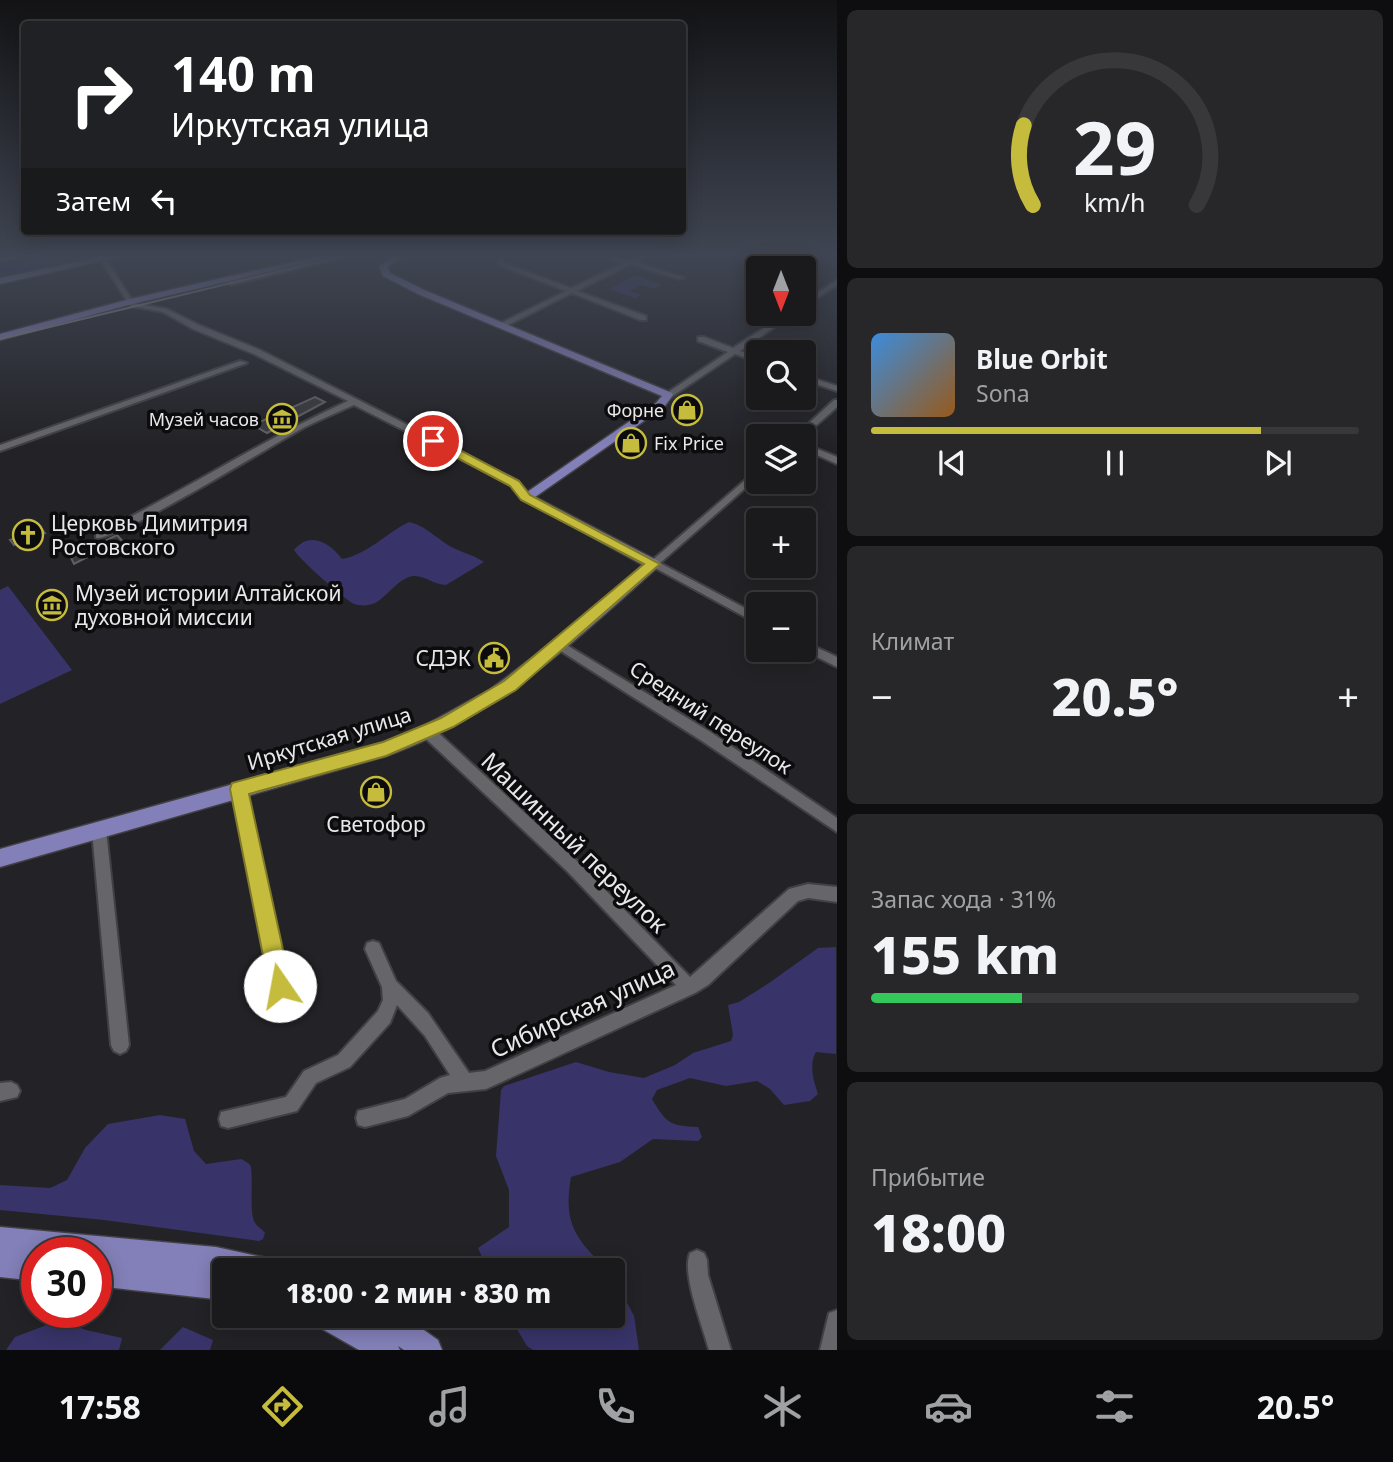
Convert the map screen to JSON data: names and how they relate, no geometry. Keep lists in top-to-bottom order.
{
  "streets": {
    "main road": ["Иркутская улица"],
    "street": ["Средний переулок", "Машинный переулок", "Сибирская улица"]
  },
  "crossings": [
    ["Средний переулок", "Иркутская улица"],
    ["Иркутская улица", "Машинный переулок"],
    ["Машинный переулок", "Сибирская улица"]
  ],
  "places": {
    "shop": ["Форне", "Fix Price", "Светофор"],
    "museum": ["Музей часов", "Музей истории Алтайской духовной миссии"],
    "church": ["Церковь Димитрия Ростовского"],
    "public building": ["СДЭК"]
  },
  "north": "bottom",
  "page": {
    "turn": ["140 m", "Иркутская улица"],
    "then": "Затем",
    "map_buttons": ["+", "−"],
    "song": ["Blue Orbit", "Sona"],
    "tile": [
      "Климат",
      ["Запас хода · 31%", "155 km"],
      ["Прибытие", "18:00"]
    ],
    "heat": ["−", "20.5°", "+"],
    "limit": "30",
    "trip": "18:00 · 2 мин · 830 m",
    "tabs": ["17:58", "20.5°"],
    "gauge": ["29", "km/h"]
  }
}
